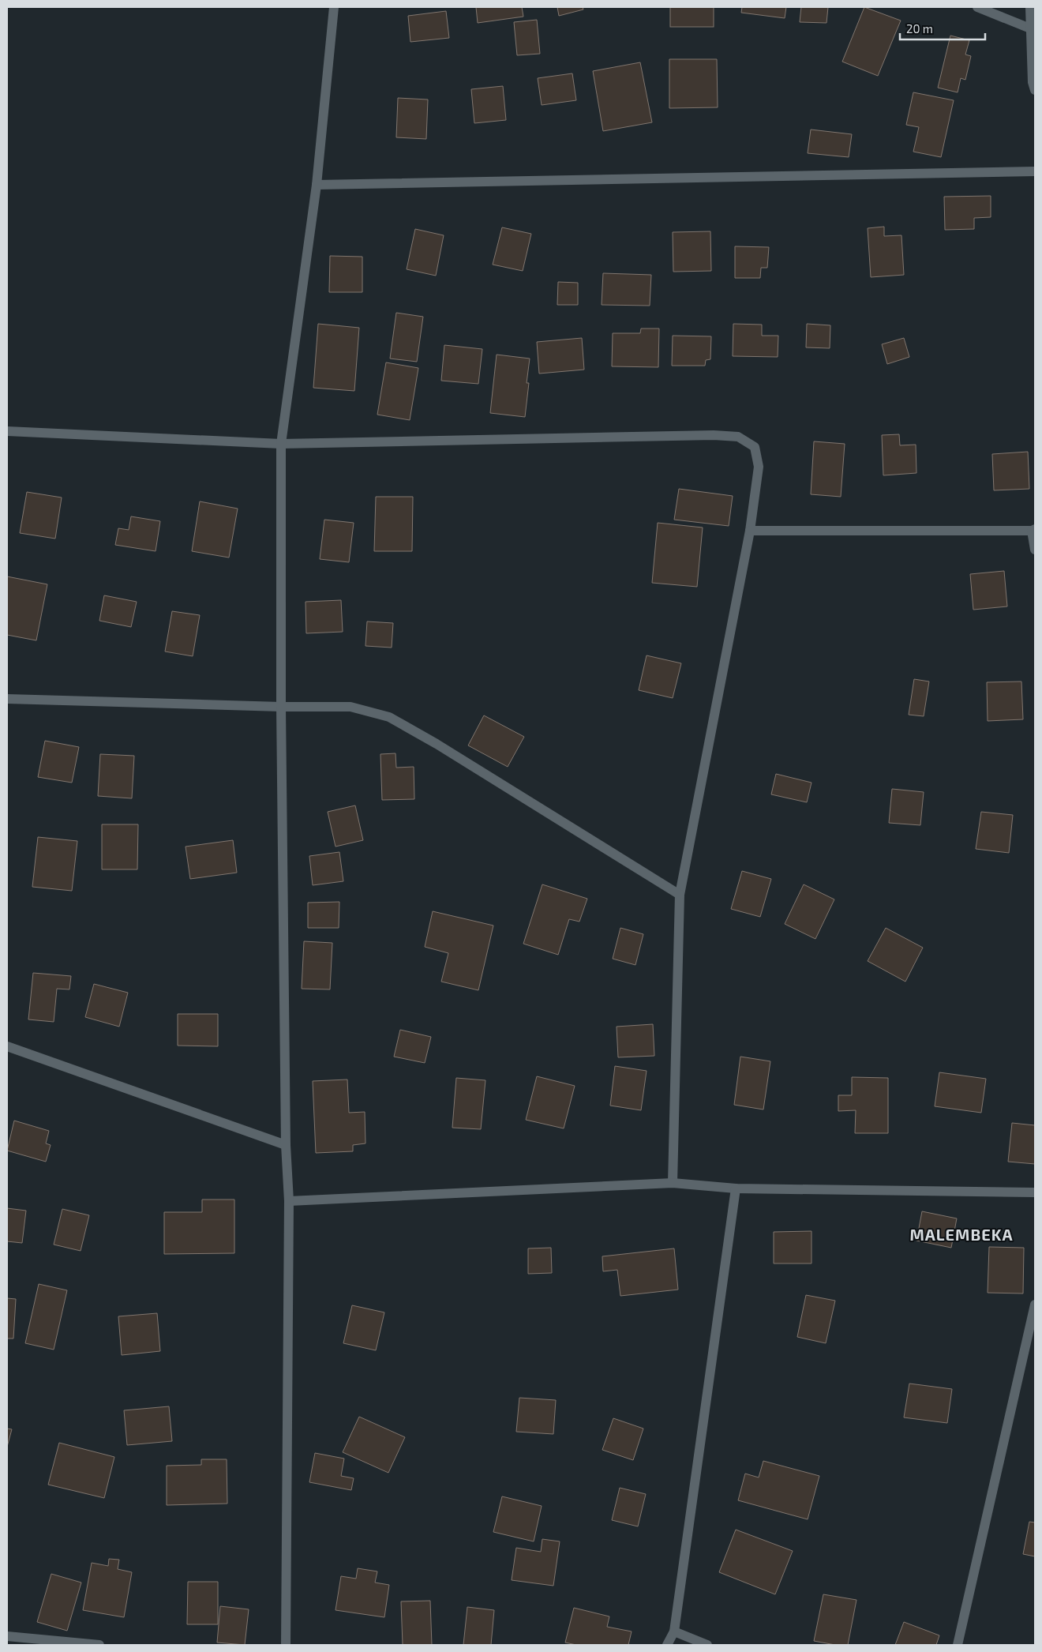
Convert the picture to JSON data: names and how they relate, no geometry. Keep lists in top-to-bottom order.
{
  "districts": ["MALEMBEKA"],
  "scale_bar": "20 m"
}
